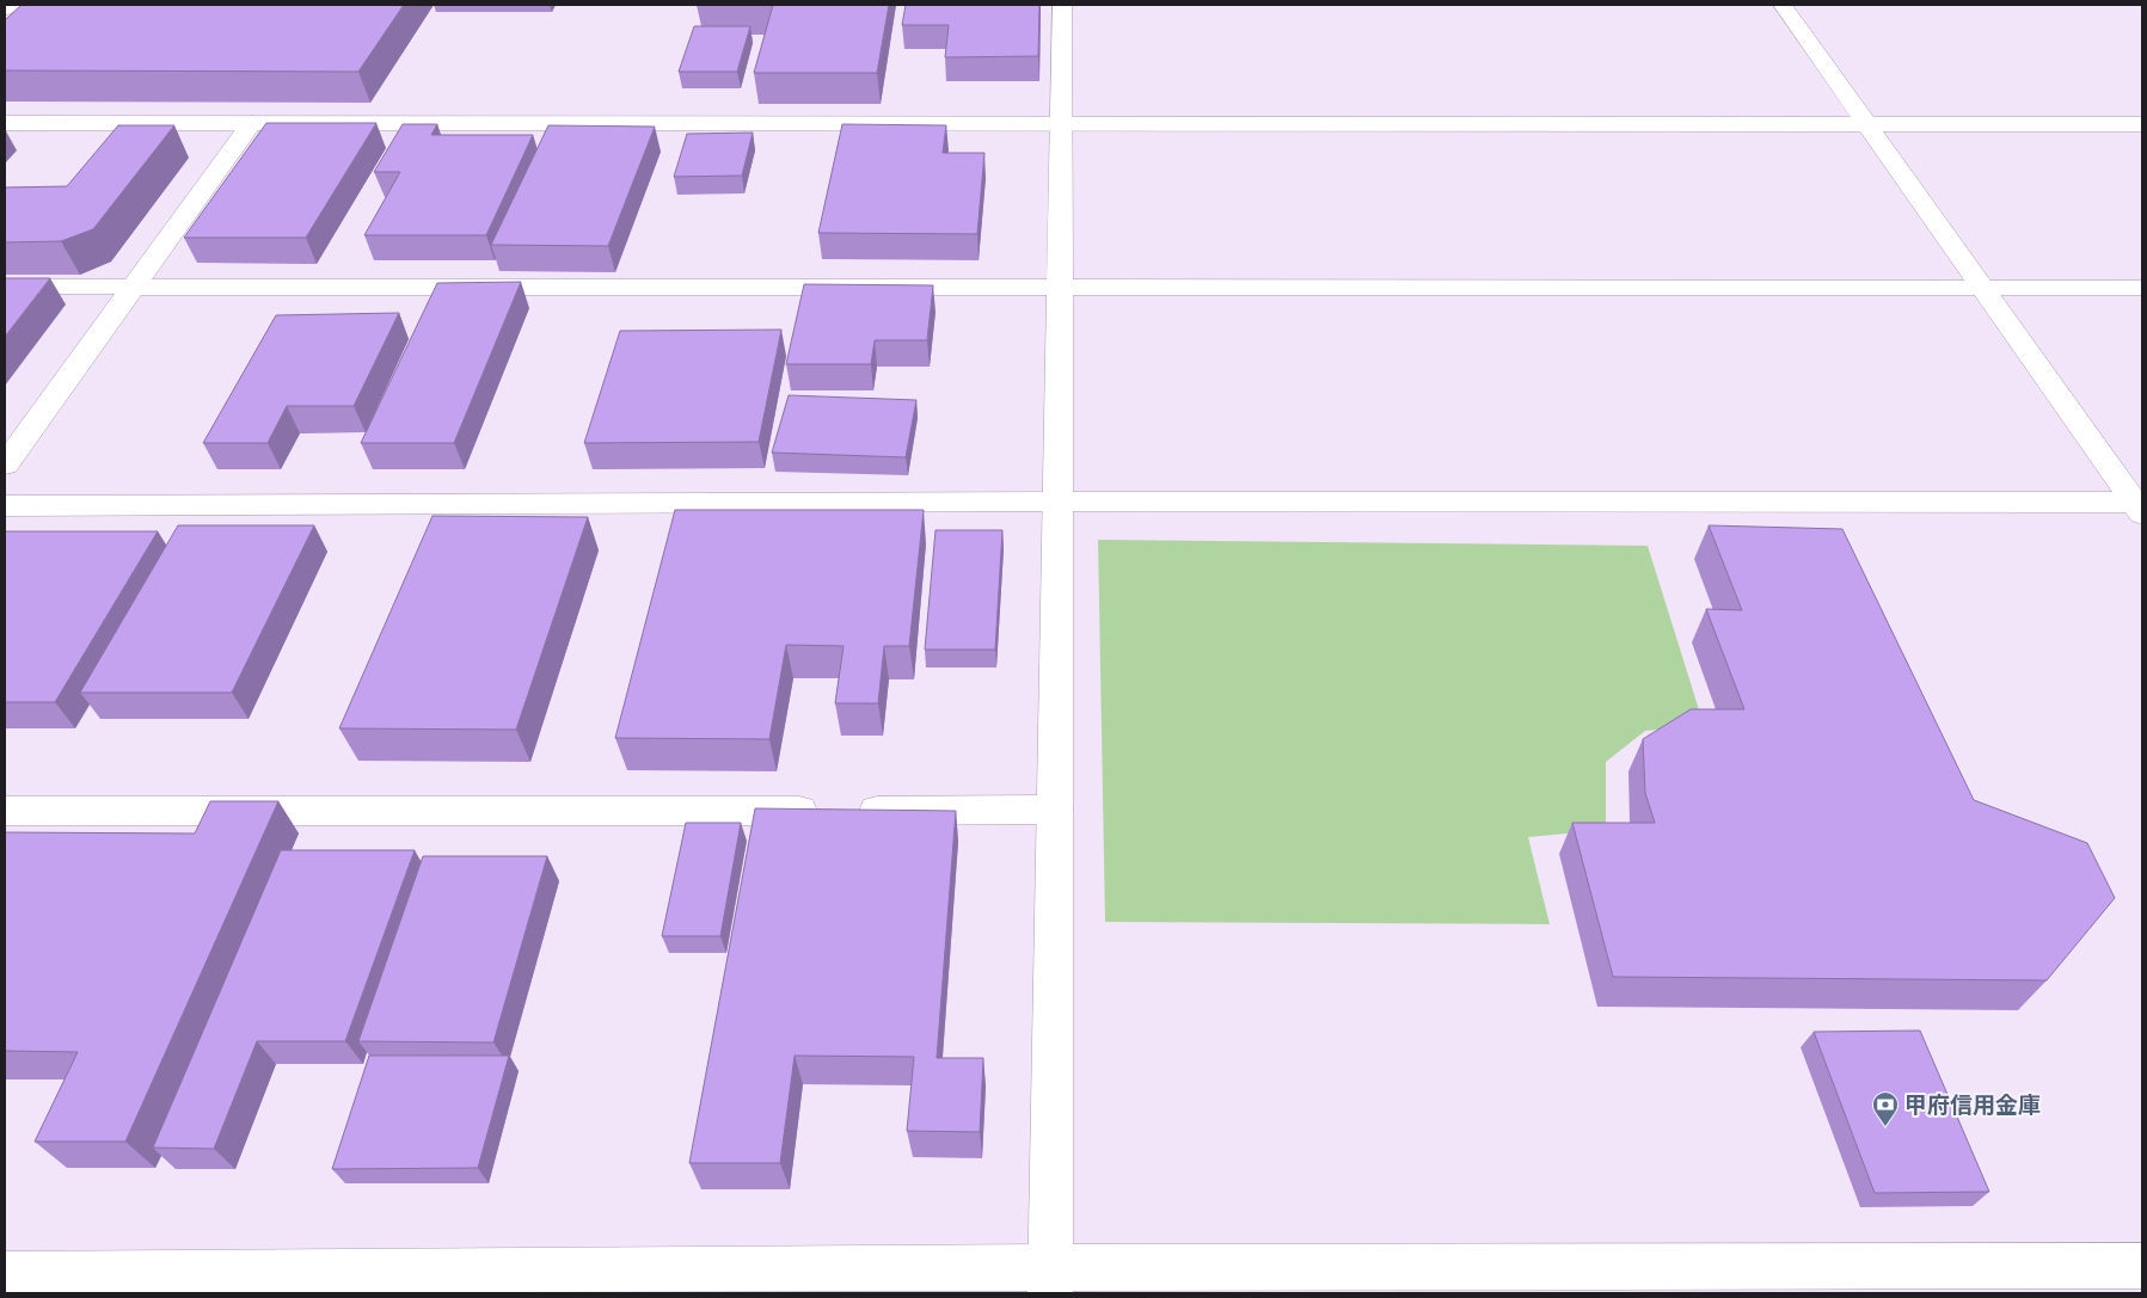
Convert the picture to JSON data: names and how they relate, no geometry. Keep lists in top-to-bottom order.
{
  "places": {
    "bank": ["甲府信用金庫"]
  }
}
